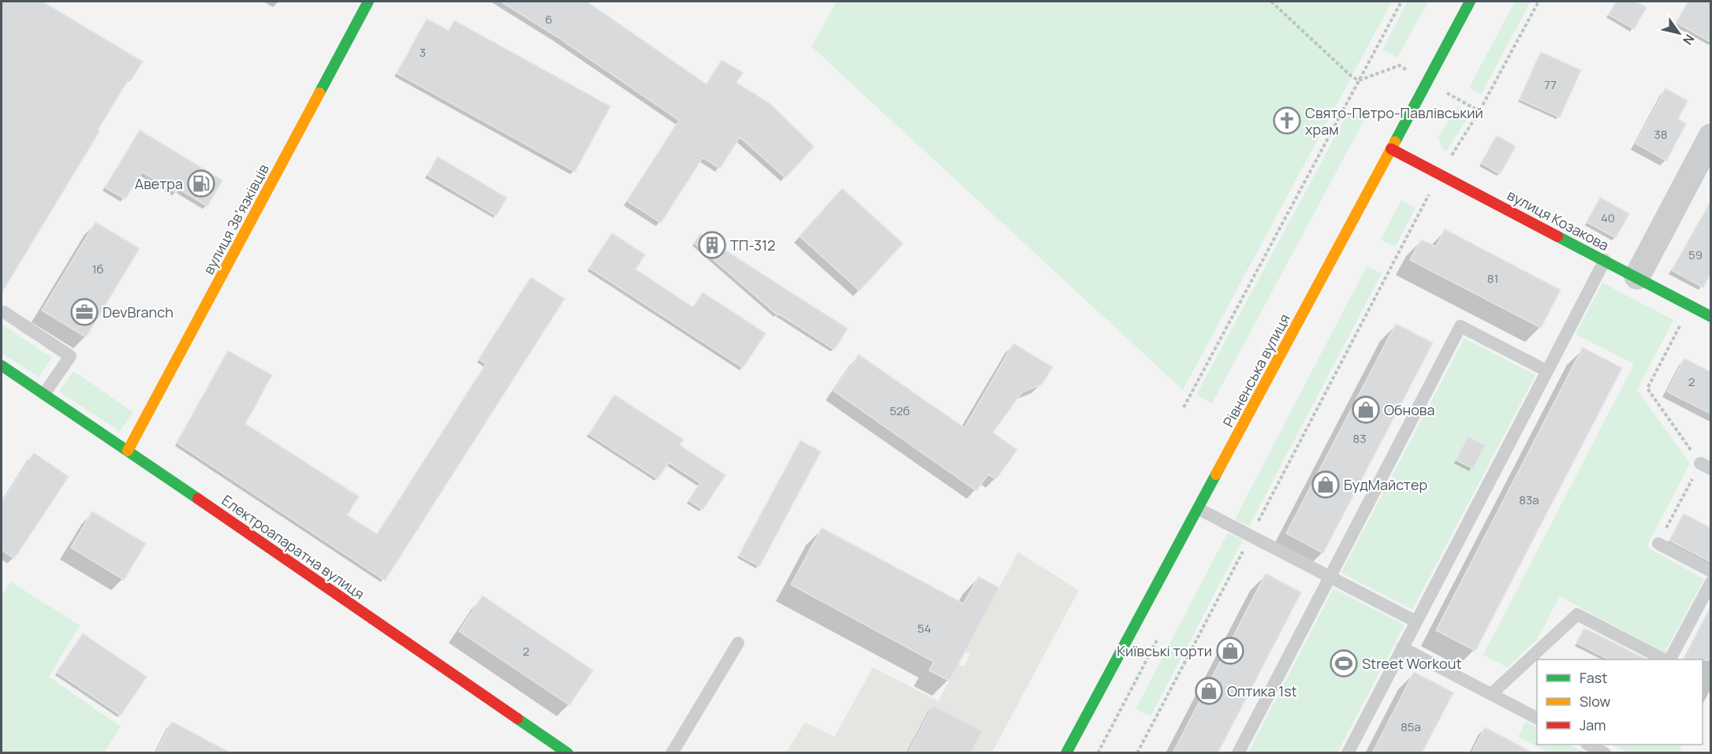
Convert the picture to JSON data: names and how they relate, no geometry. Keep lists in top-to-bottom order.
{
  "streets": {
    "street": [
      "вулиця Звʼязківців",
      "вулиця Козакова",
      "Рівненська вулиця",
      "Електроапаратна вулиця"
    ]
  },
  "crossings": [
    ["вулиця Звʼязківців", "Електроапаратна вулиця"],
    ["вулиця Козакова", "Рівненська вулиця"]
  ],
  "places": {
    "church": ["Свято-Петро-Павлівський храм"],
    "fuel station": ["Аветра"],
    "building": ["ТП-312"],
    "office": ["DevBranch"],
    "shop": [
      "Обнова",
      "БудМайстер",
      "Київські торти",
      "Оптика 1st"
    ],
    "sports": ["Street Workout"]
  },
  "house_numbers": [
    "6",
    "3",
    "77",
    "38",
    "40",
    "59",
    "1б",
    "81",
    "2",
    "52б",
    "83",
    "83а",
    "54",
    "2",
    "85а"
  ],
  "legend": ["Fast", "Slow", "Jam"],
  "north": "bottom right"
}
